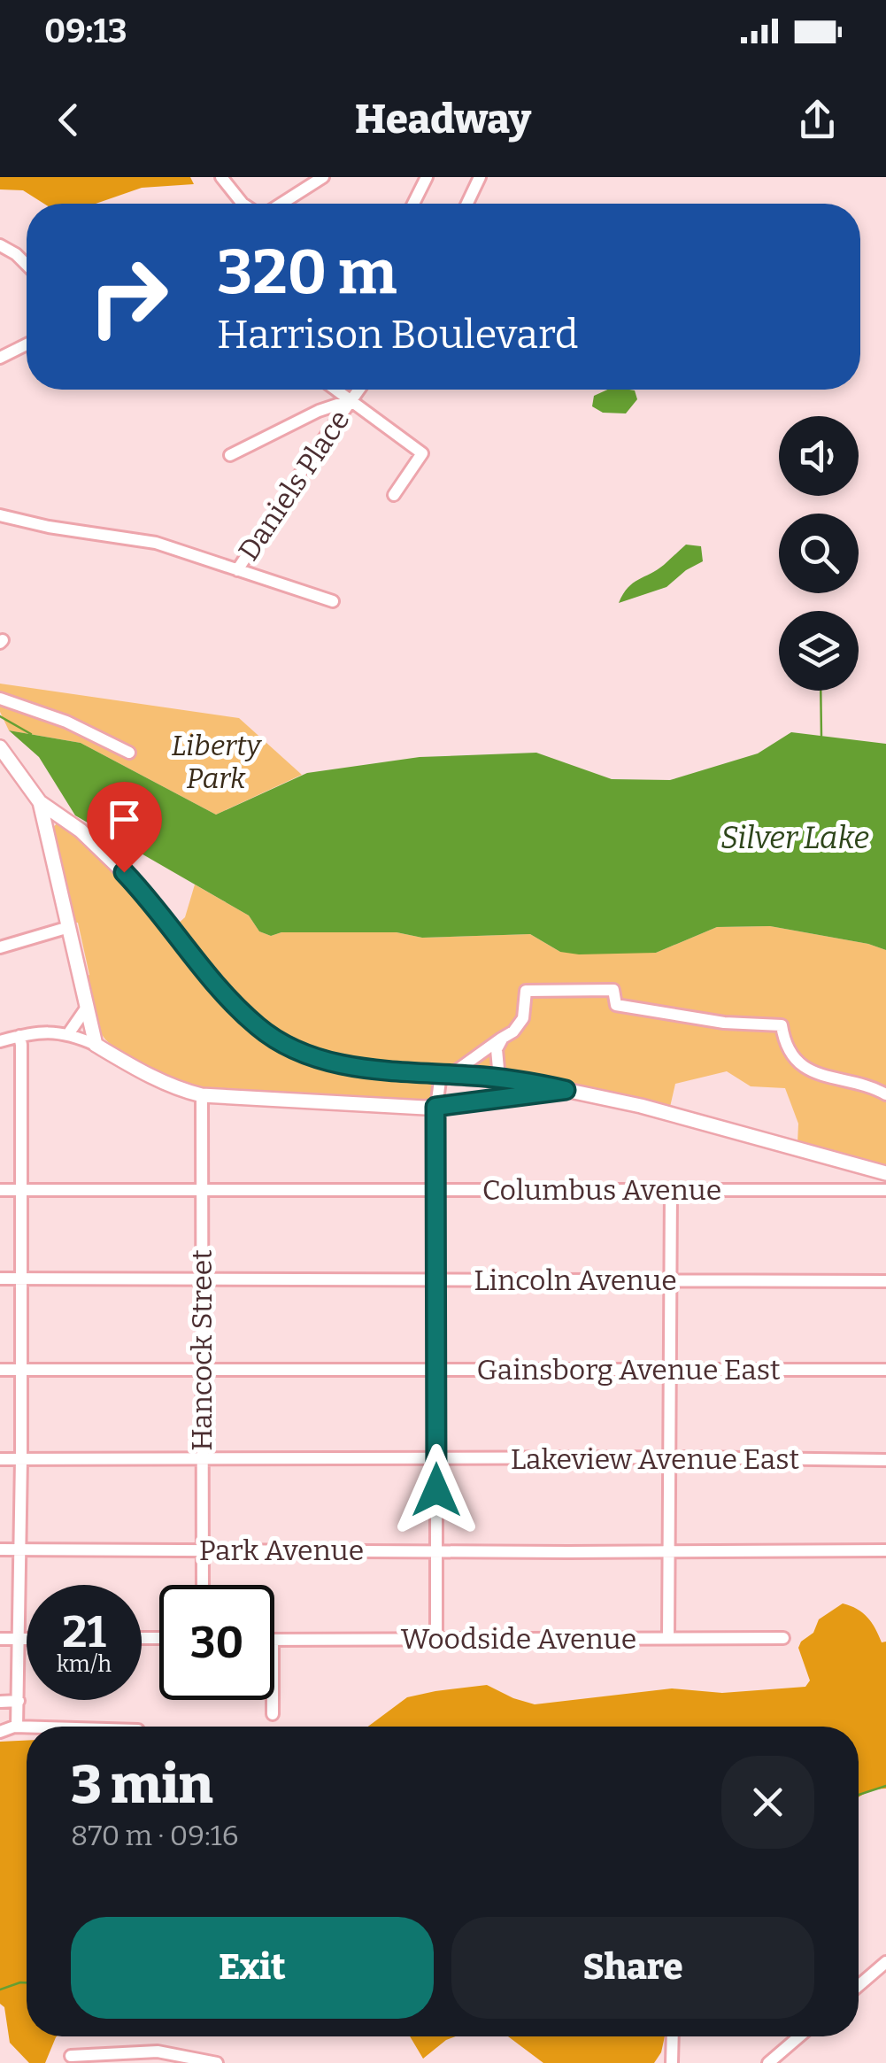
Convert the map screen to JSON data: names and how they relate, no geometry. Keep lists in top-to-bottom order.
{
  "streets": {
    "street": [
      "Daniels Place",
      "Columbus Avenue",
      "Lincoln Avenue",
      "Hancock Street",
      "Gainsborg Avenue East",
      "Lakeview Avenue East",
      "Park Avenue",
      "Woodside Avenue"
    ]
  },
  "crossings": [
    ["Columbus Avenue", "Hancock Street"],
    ["Lincoln Avenue", "Hancock Street"],
    ["Hancock Street", "Gainsborg Avenue East"],
    ["Hancock Street", "Lakeview Avenue East"],
    ["Hancock Street", "Park Avenue"]
  ],
  "water": ["Silver Lake"],
  "parks": ["Liberty Park"],
  "page": {
    "status": "09:13",
    "header": "Headway",
    "turn": ["320 m", "Harrison Boulevard"],
    "speed": "21 km/h",
    "limit": "30",
    "heading": ["3 min", "870 m · 09:16"],
    "buttons": ["Exit", "Share"]
  }
}
